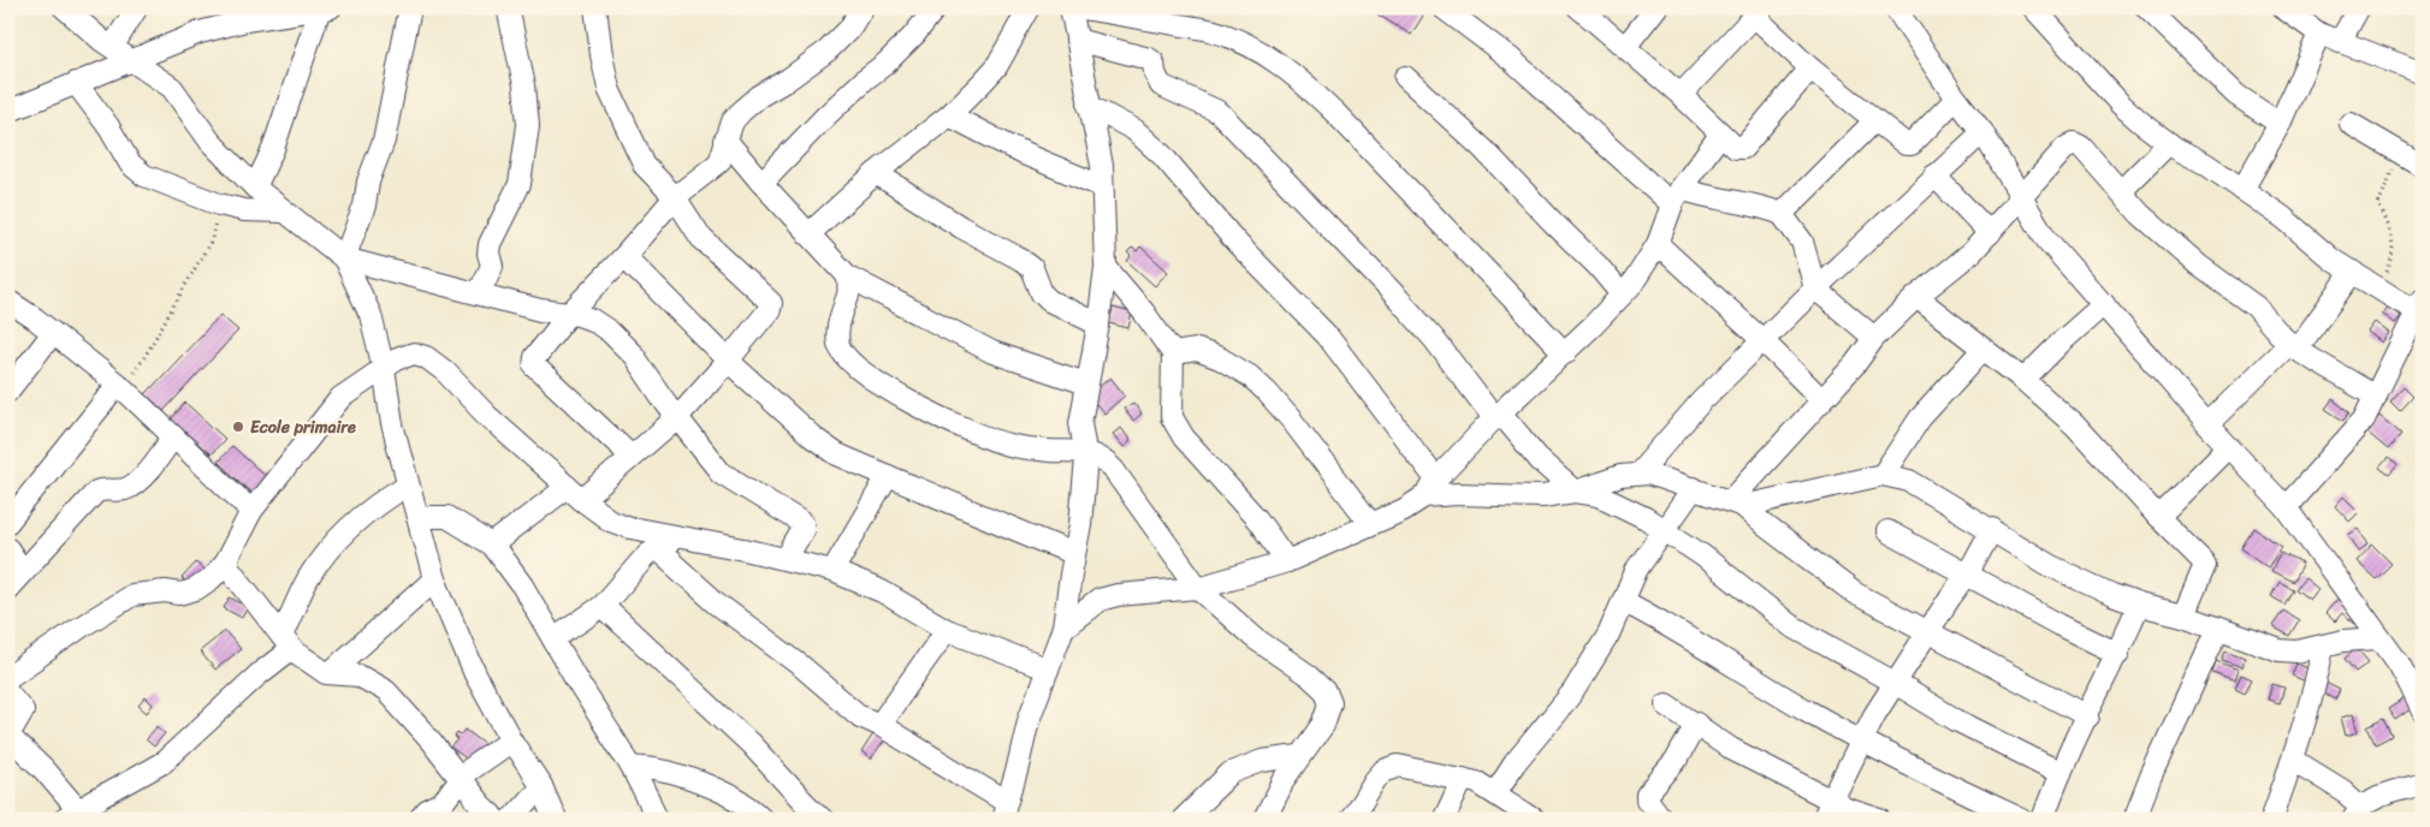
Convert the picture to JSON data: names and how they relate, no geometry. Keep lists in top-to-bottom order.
{
  "places": ["Ecole primaire"]
}
